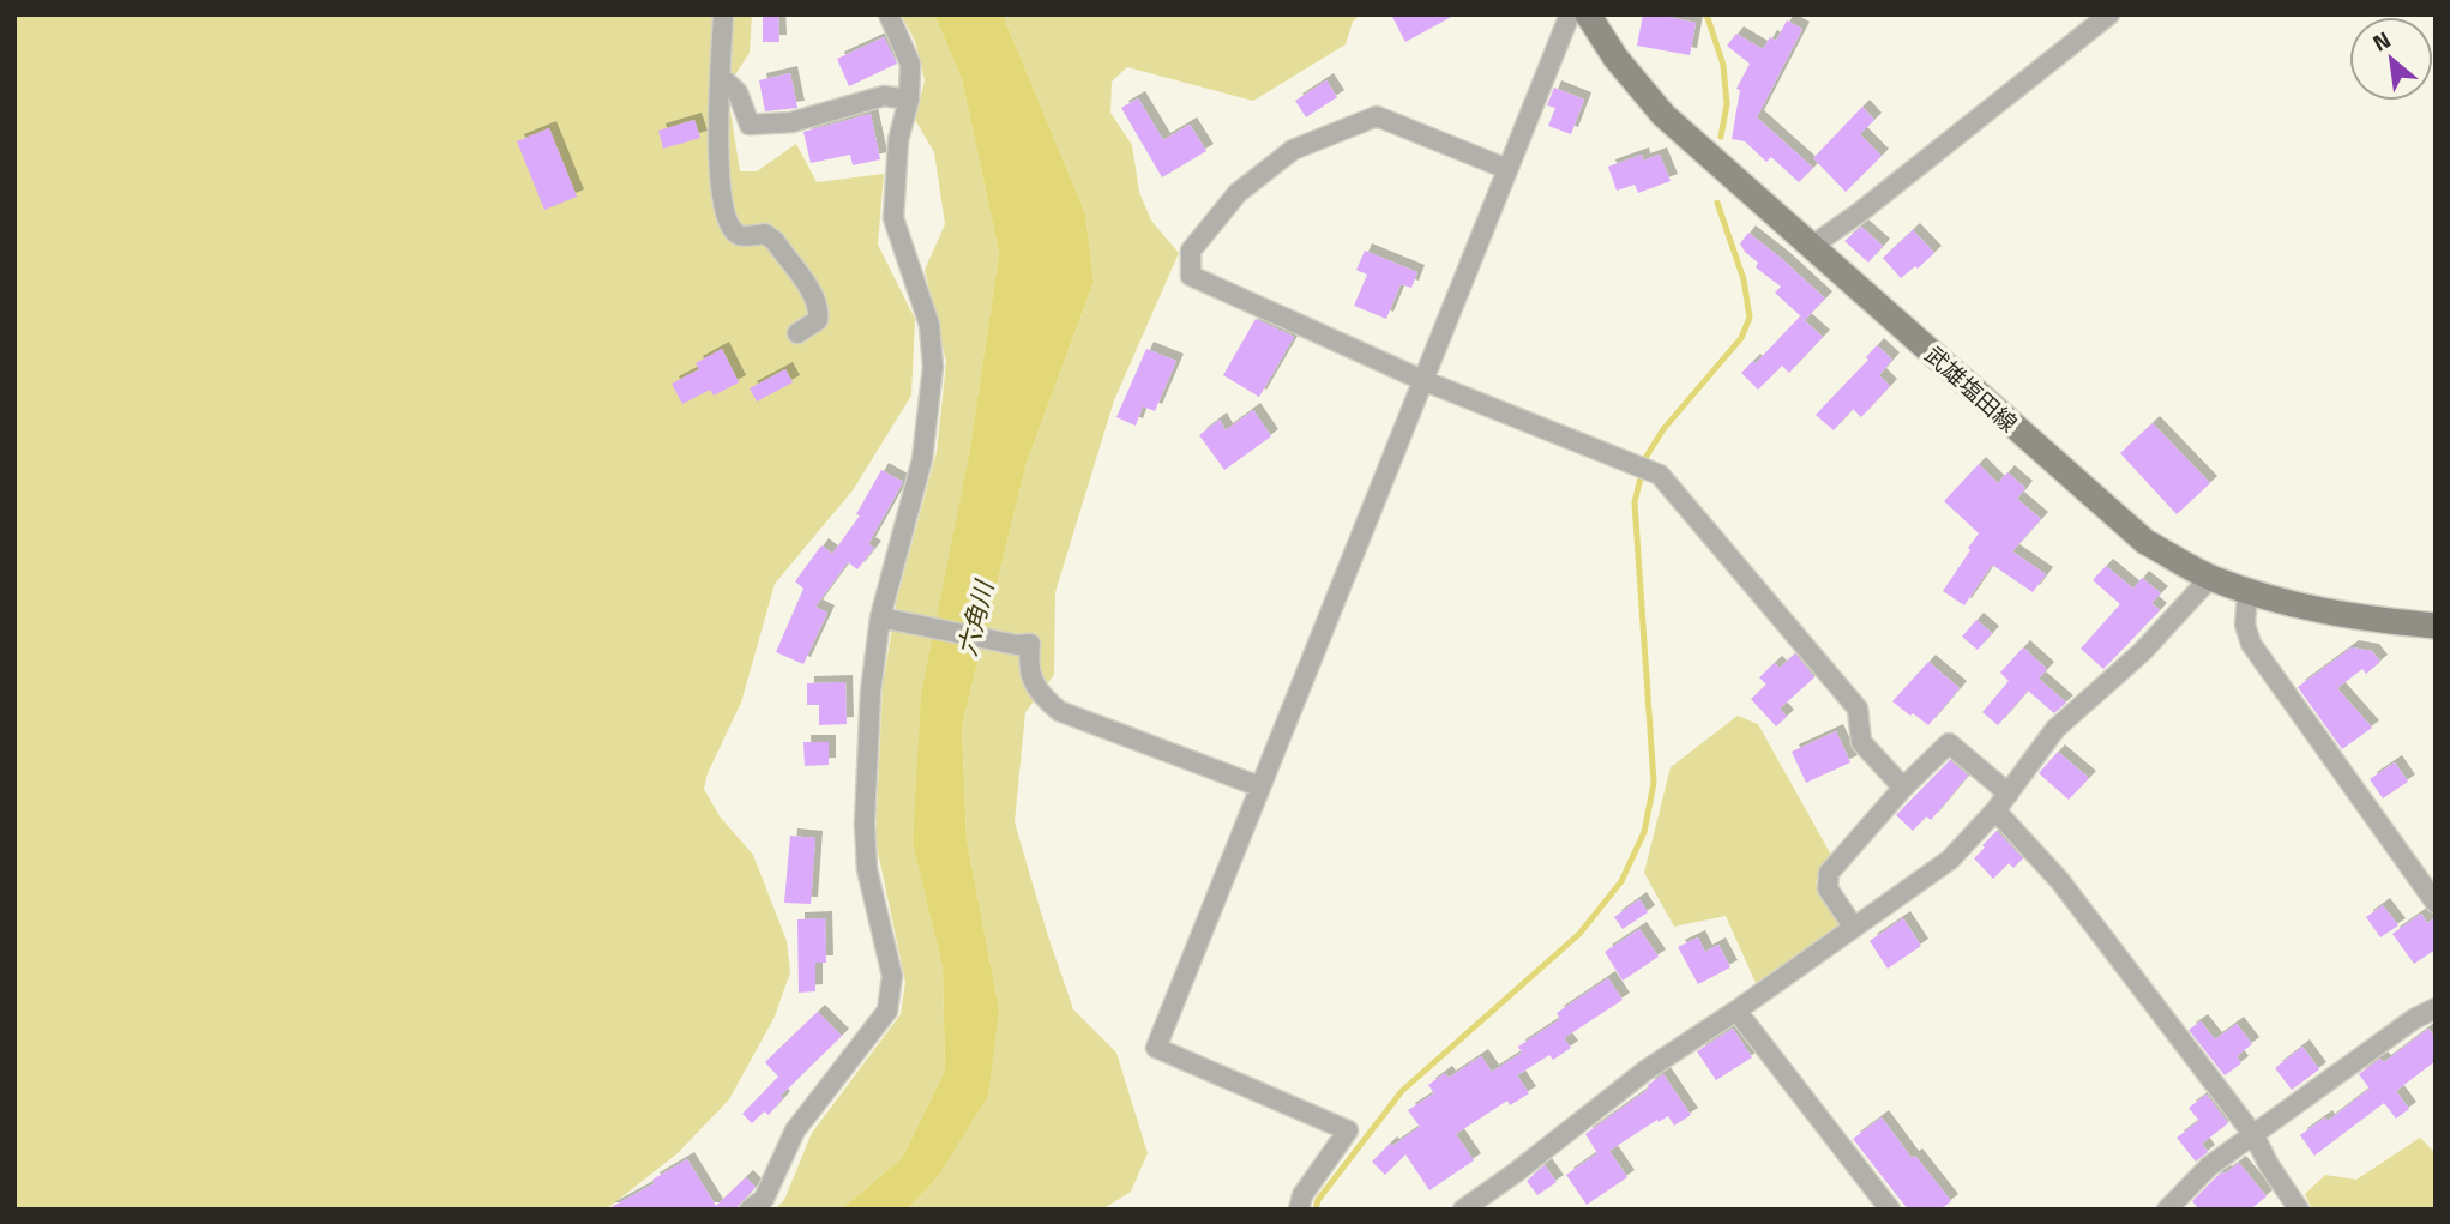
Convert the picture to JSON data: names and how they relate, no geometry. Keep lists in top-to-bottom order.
{
  "streets": {
    "main road": ["武雄塩田線"]
  },
  "water": ["六角川"],
  "north": "top left"
}
